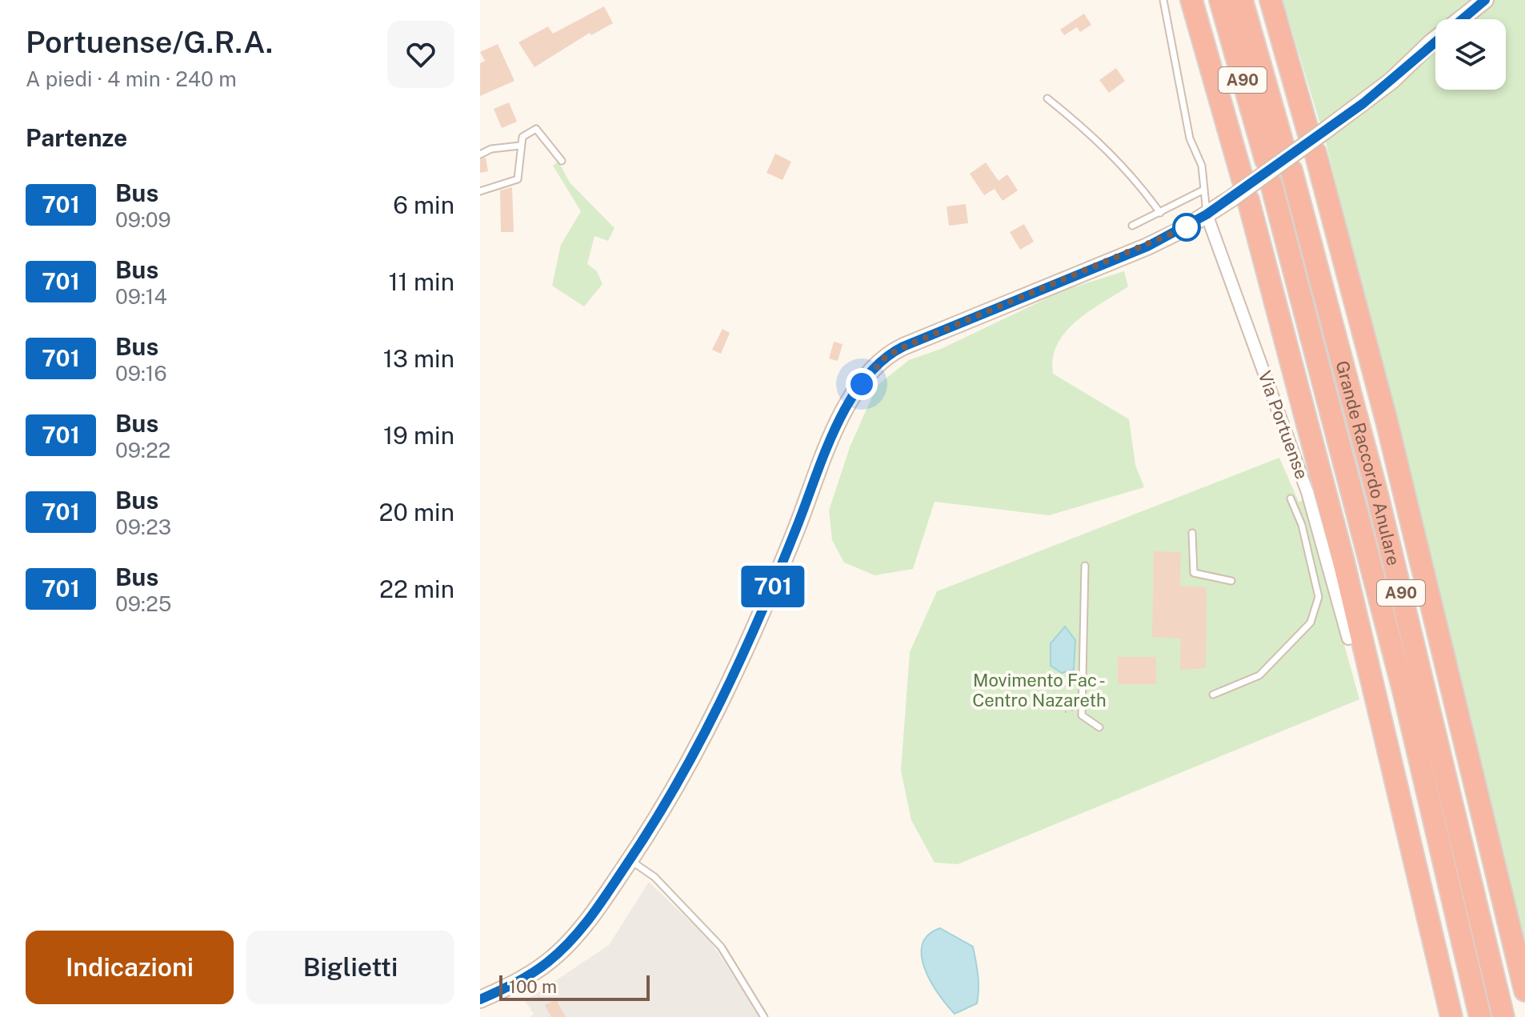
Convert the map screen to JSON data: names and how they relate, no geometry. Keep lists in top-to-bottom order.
{
  "streets": {
    "highway": ["A90", "Grande Raccordo Anulare"],
    "street": ["Via Portuense"]
  },
  "parks": ["Movimento Fac - Centro Nazareth"],
  "lines": ["bus line 701"],
  "scale_bar": "100 m",
  "page": {
    "heading": [
      ["Portuense/G.R.A.", "A piedi · 4 min · 240 m"],
      "Partenze"
    ],
    "on_map": "701",
    "list": [
      {
        "mark": "701",
        "name": "Bus",
        "note": "09:09",
        "value": "6 min"
      },
      {
        "mark": "701",
        "name": "Bus",
        "note": "09:14",
        "value": "11 min"
      },
      {
        "mark": "701",
        "name": "Bus",
        "note": "09:16",
        "value": "13 min"
      },
      {
        "mark": "701",
        "name": "Bus",
        "note": "09:22",
        "value": "19 min"
      },
      {
        "mark": "701",
        "name": "Bus",
        "note": "09:23",
        "value": "20 min"
      },
      {
        "mark": "701",
        "name": "Bus",
        "note": "09:25",
        "value": "22 min"
      }
    ],
    "buttons": ["Indicazioni", "Biglietti"],
    "scale": "100 m"
  }
}
